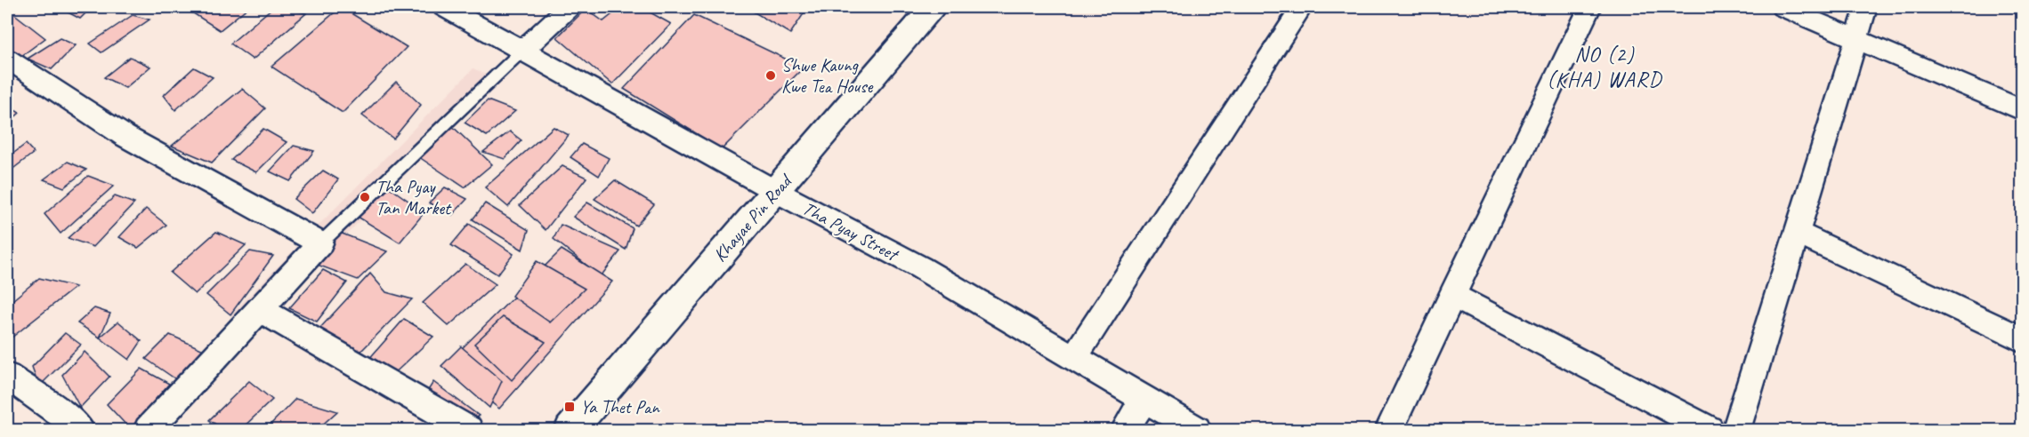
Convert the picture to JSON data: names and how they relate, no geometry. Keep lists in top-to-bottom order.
{
  "streets": {
    "main road": ["Khayae Pin Road"],
    "street": ["Tha Pyay Street"]
  },
  "crossings": [
    ["Khayae Pin Road", "Tha Pyay Street"]
  ],
  "districts": ["NO (2) (KHA) WARD"],
  "places": {
    "other": ["Shwe Kaung Kwe Tea House", "Tha Pyay Tan Market"],
    "transit": ["Ya Thet Pan"]
  }
}
